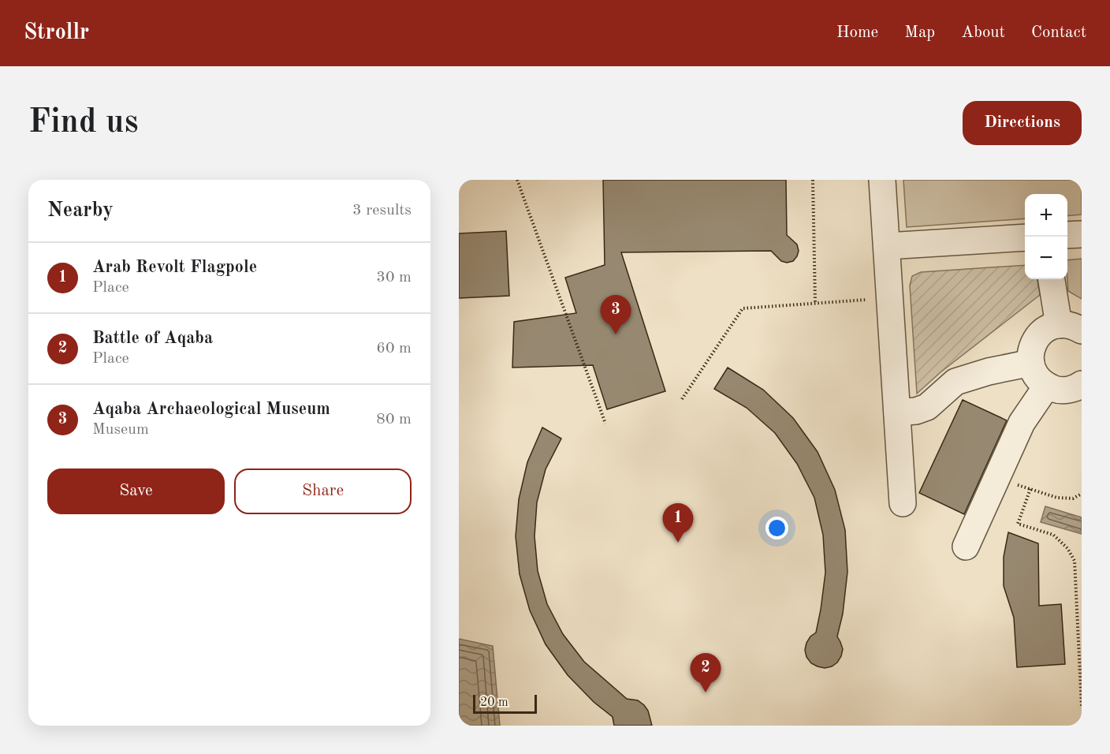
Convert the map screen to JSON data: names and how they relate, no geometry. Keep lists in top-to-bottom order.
{
  "scale_bar": "20 m",
  "page": {
    "header": "Strollr",
    "nav": [
      "Home",
      "Map",
      "About",
      "Contact"
    ],
    "buttons": [
      "Directions",
      ["Save", "Share"]
    ],
    "title": "Find us",
    "heading": ["Nearby", "3 results"],
    "map_buttons": ["+", "−"],
    "list": [
      {
        "mark": "1",
        "name": "Arab Revolt Flagpole",
        "note": "Place",
        "value": "30 m"
      },
      {
        "mark": "2",
        "name": "Battle of Aqaba",
        "note": "Place",
        "value": "60 m"
      },
      {
        "mark": "3",
        "name": "Aqaba Archaeological Museum",
        "note": "Museum",
        "value": "80 m"
      }
    ],
    "pins": ["3", "1", "2"],
    "scale": "20 m"
  }
}
